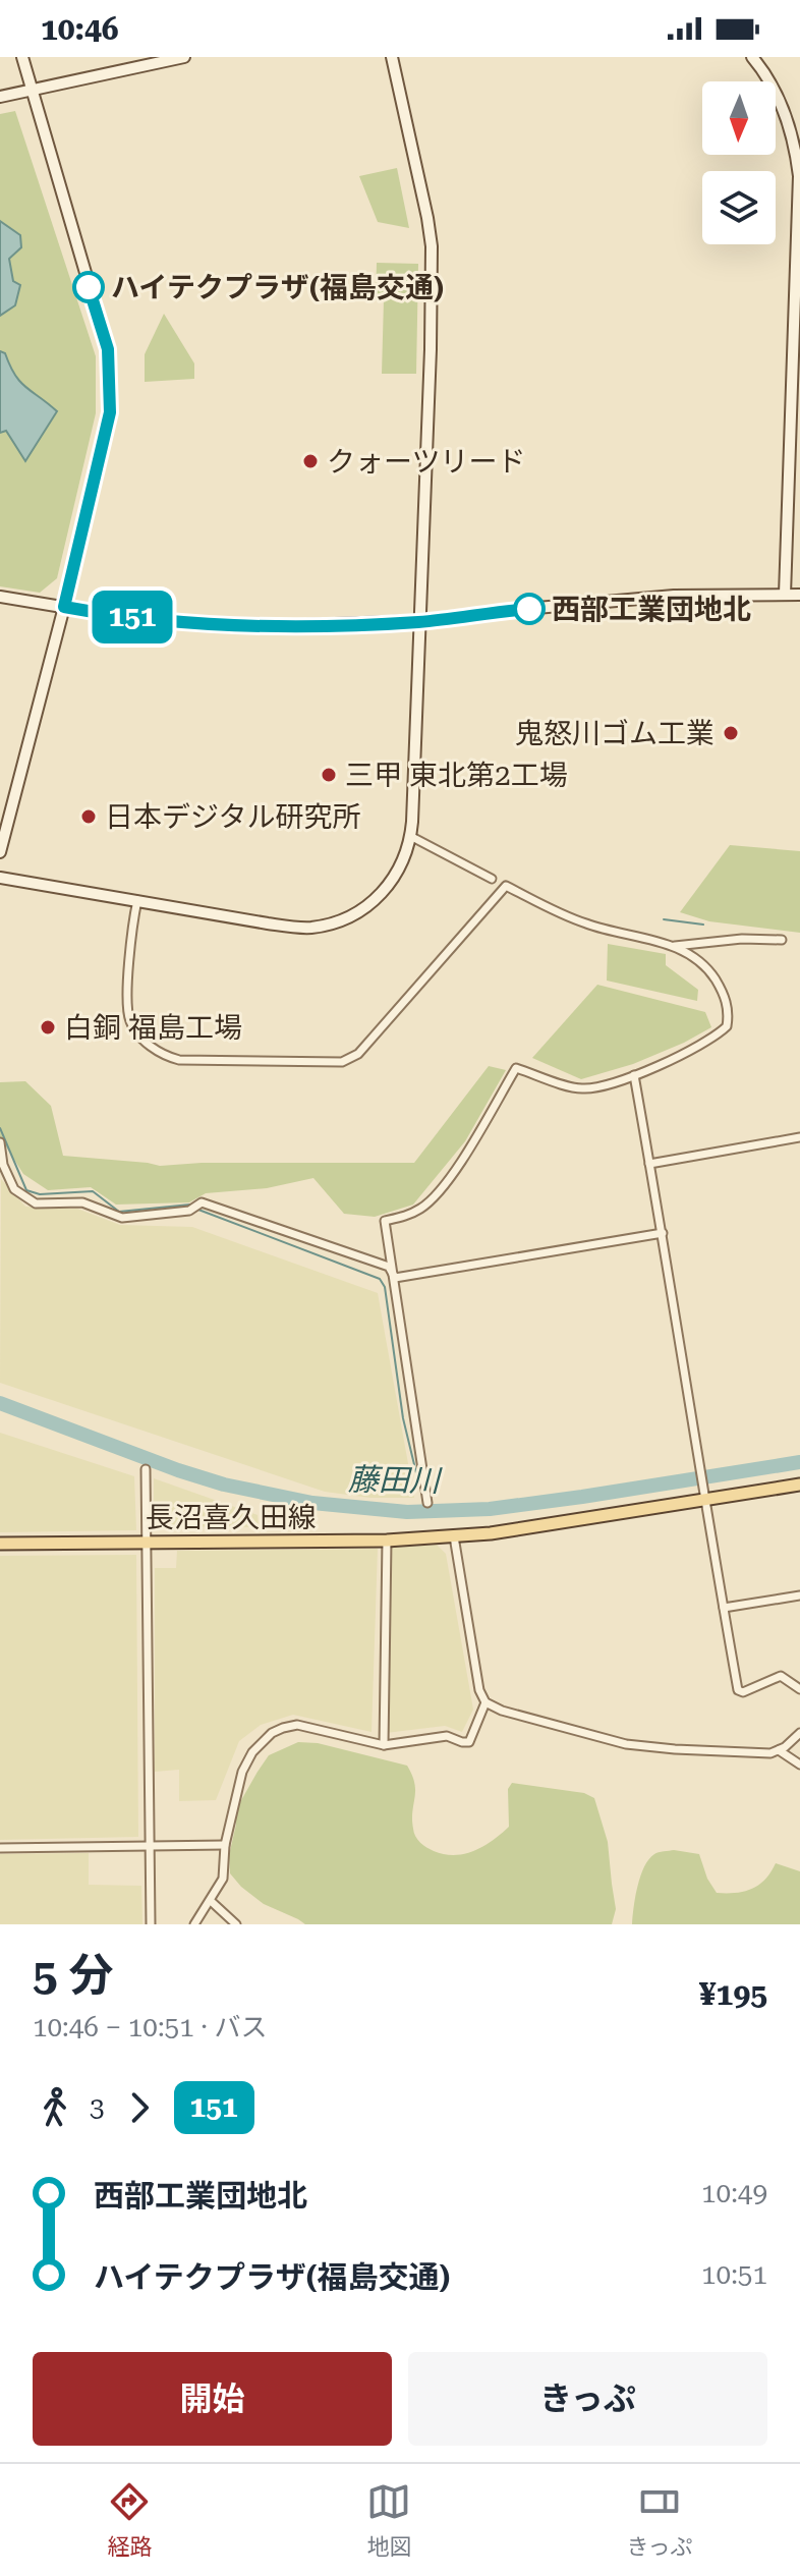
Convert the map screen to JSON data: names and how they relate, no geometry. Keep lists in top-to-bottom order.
{
  "streets": {
    "main road": ["長沼喜久田線"]
  },
  "water": ["藤田川"],
  "places": [
    "ハイテクプラザ(福島交通)",
    "クォーツリード",
    "西部工業団地北",
    "鬼怒川ゴム工業",
    "三甲 東北第2工場",
    "日本デジタル研究所",
    "白銅 福島工場"
  ],
  "lines": ["bus line 151"],
  "north": "bottom",
  "page": {
    "status": "10:46",
    "on_map": "151",
    "heading": ["5 分", "10:46 – 10:51 · バス", "¥195"],
    "legs": ["3", "151"],
    "list": [
      {
        "name": "西部工業団地北",
        "value": "10:49"
      },
      {
        "name": "ハイテクプラザ(福島交通)",
        "value": "10:51"
      }
    ],
    "buttons": ["開始", "きっぷ"],
    "tabs": ["経路", "地図", "きっぷ"]
  }
}
